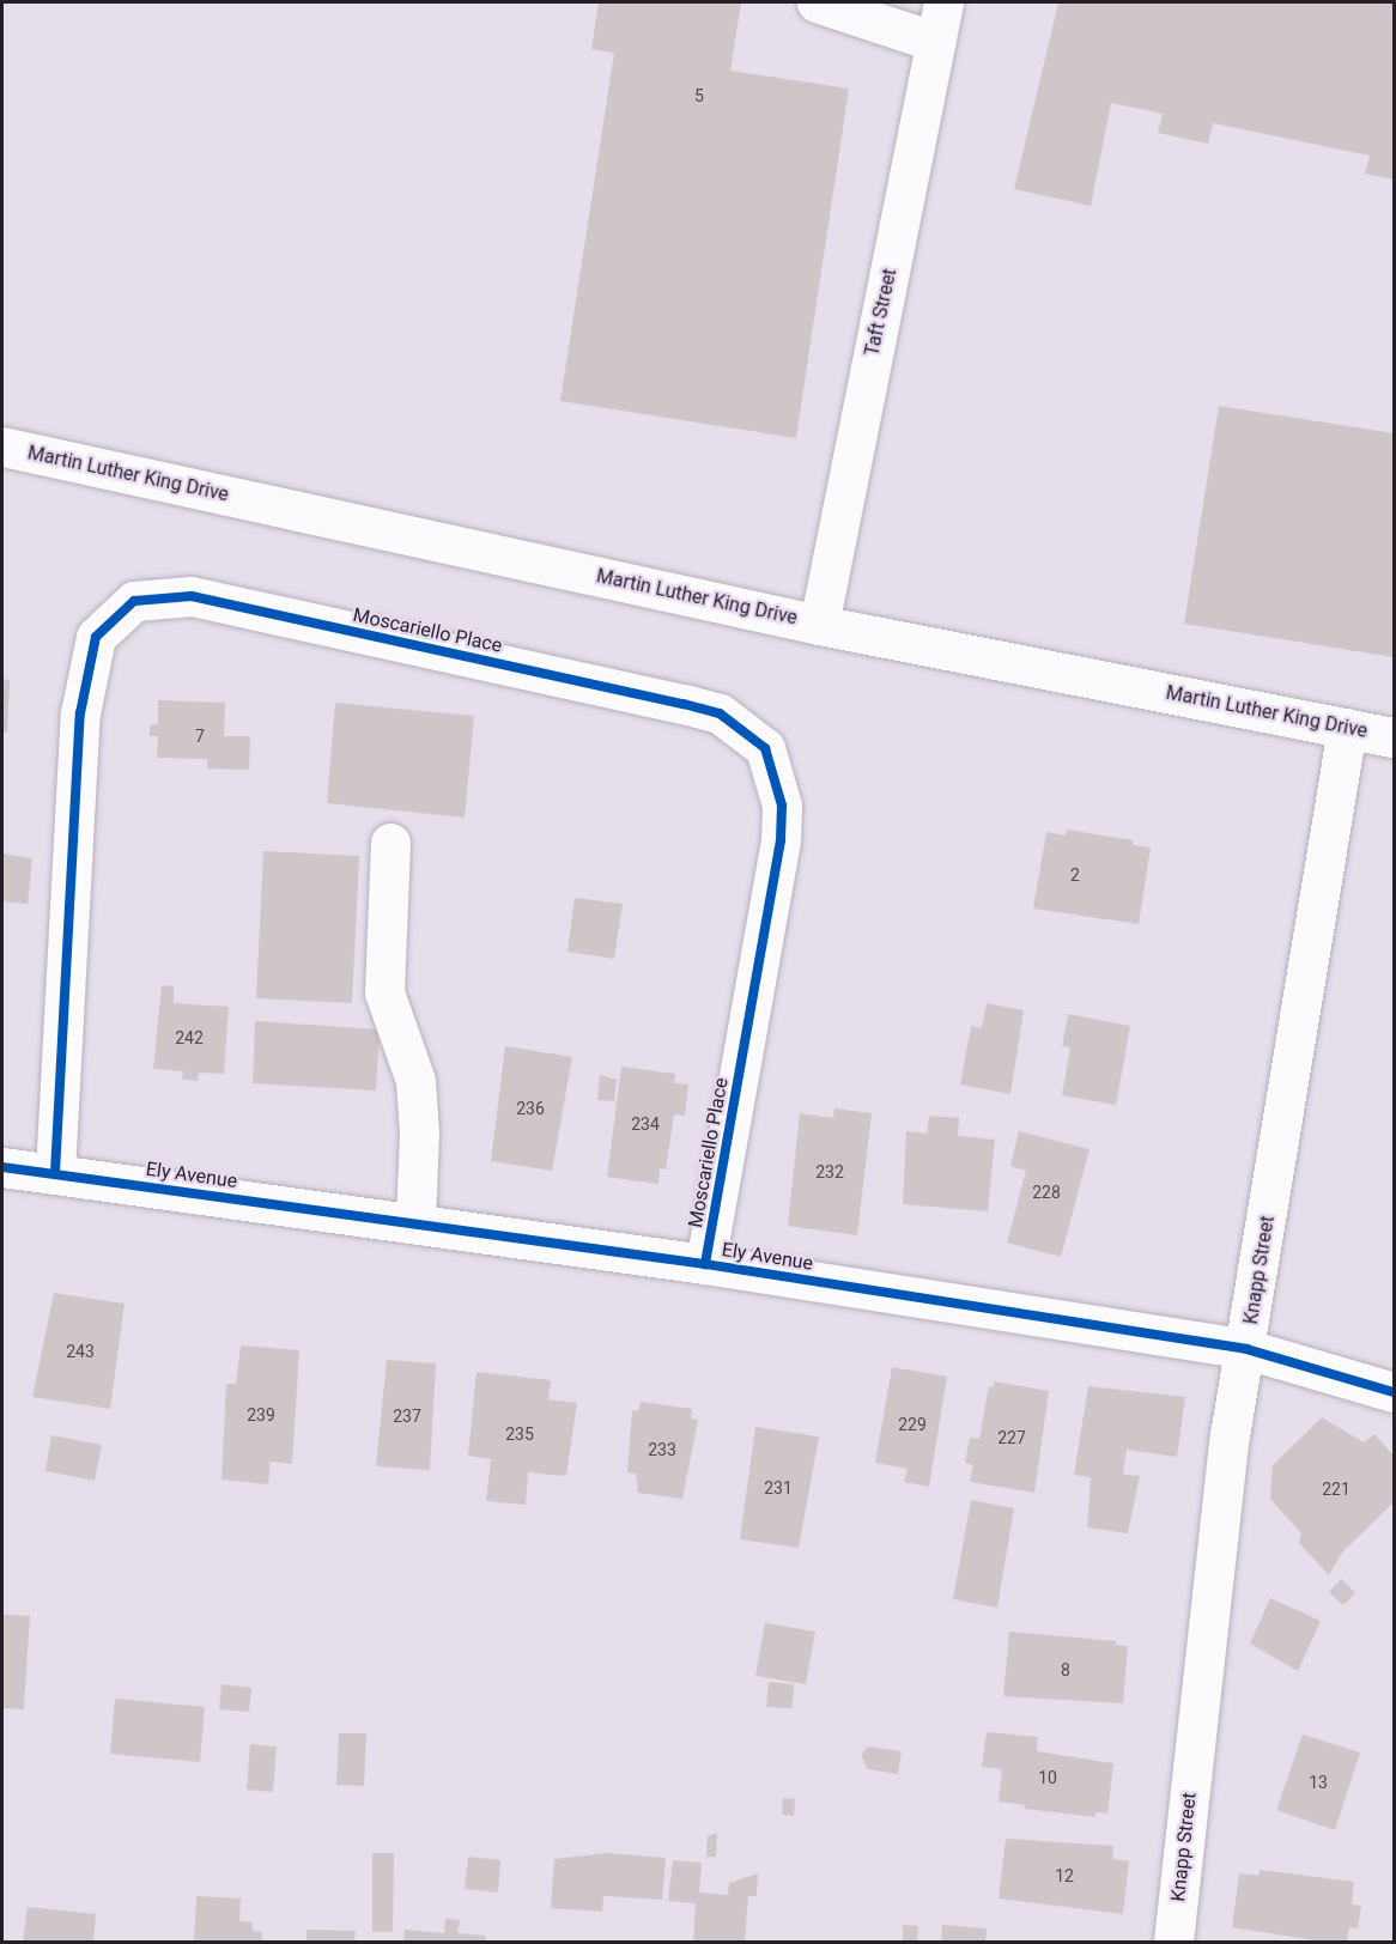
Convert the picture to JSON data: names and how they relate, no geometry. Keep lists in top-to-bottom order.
{
  "streets": {
    "street": [
      "Taft Street",
      "Martin Luther King Drive",
      "Moscariello Place",
      "Ely Avenue",
      "Knapp Street"
    ]
  },
  "crossings": [
    ["Taft Street", "Martin Luther King Drive"],
    ["Martin Luther King Drive", "Knapp Street"],
    ["Moscariello Place", "Ely Avenue"],
    ["Ely Avenue", "Knapp Street"]
  ],
  "house_numbers": [
    "5",
    "7",
    "2",
    "242",
    "236",
    "234",
    "232",
    "228",
    "243",
    "239",
    "237",
    "229",
    "235",
    "227",
    "233",
    "231",
    "221",
    "8",
    "10",
    "13",
    "12"
  ]
}
